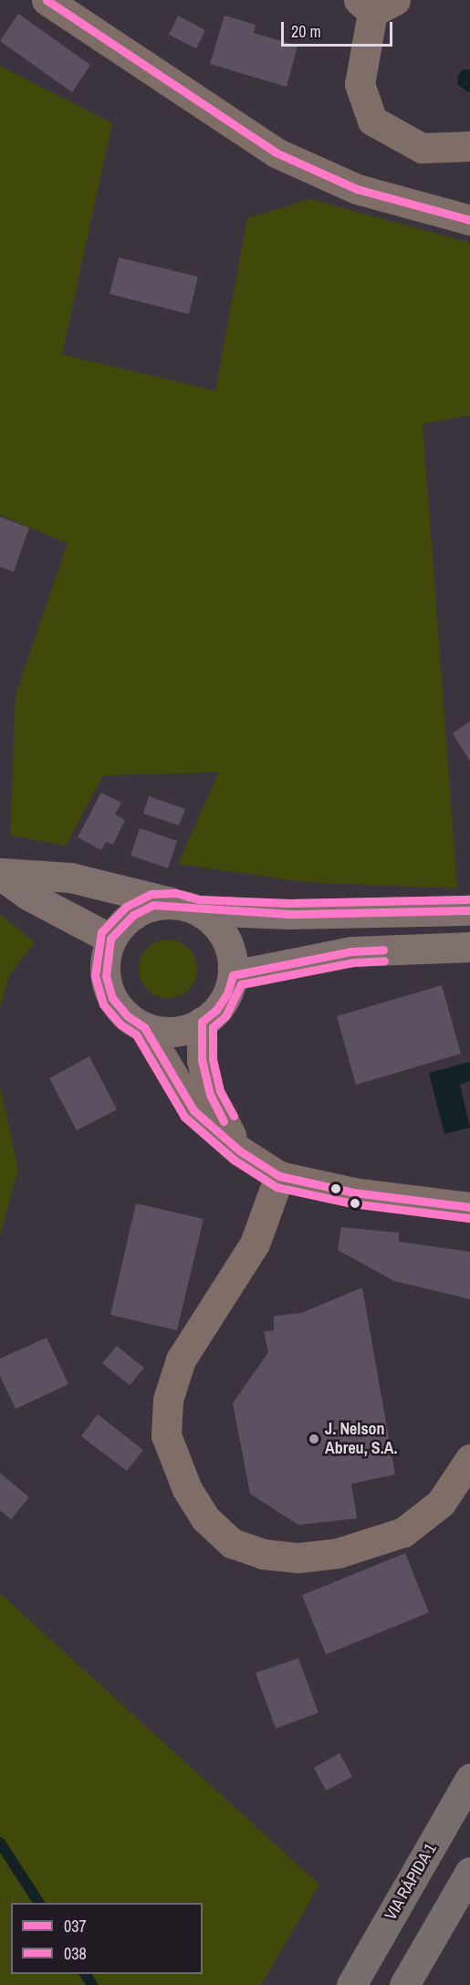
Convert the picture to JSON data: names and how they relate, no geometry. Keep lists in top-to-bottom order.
{
  "streets": {
    "highway": ["VIA RÁPIDA 1"]
  },
  "places": ["J. Nelson Abreu, S.A."],
  "lines": ["transit line 037", "transit line 038"],
  "legend": ["037", "038"],
  "scale_bar": "20 m"
}
